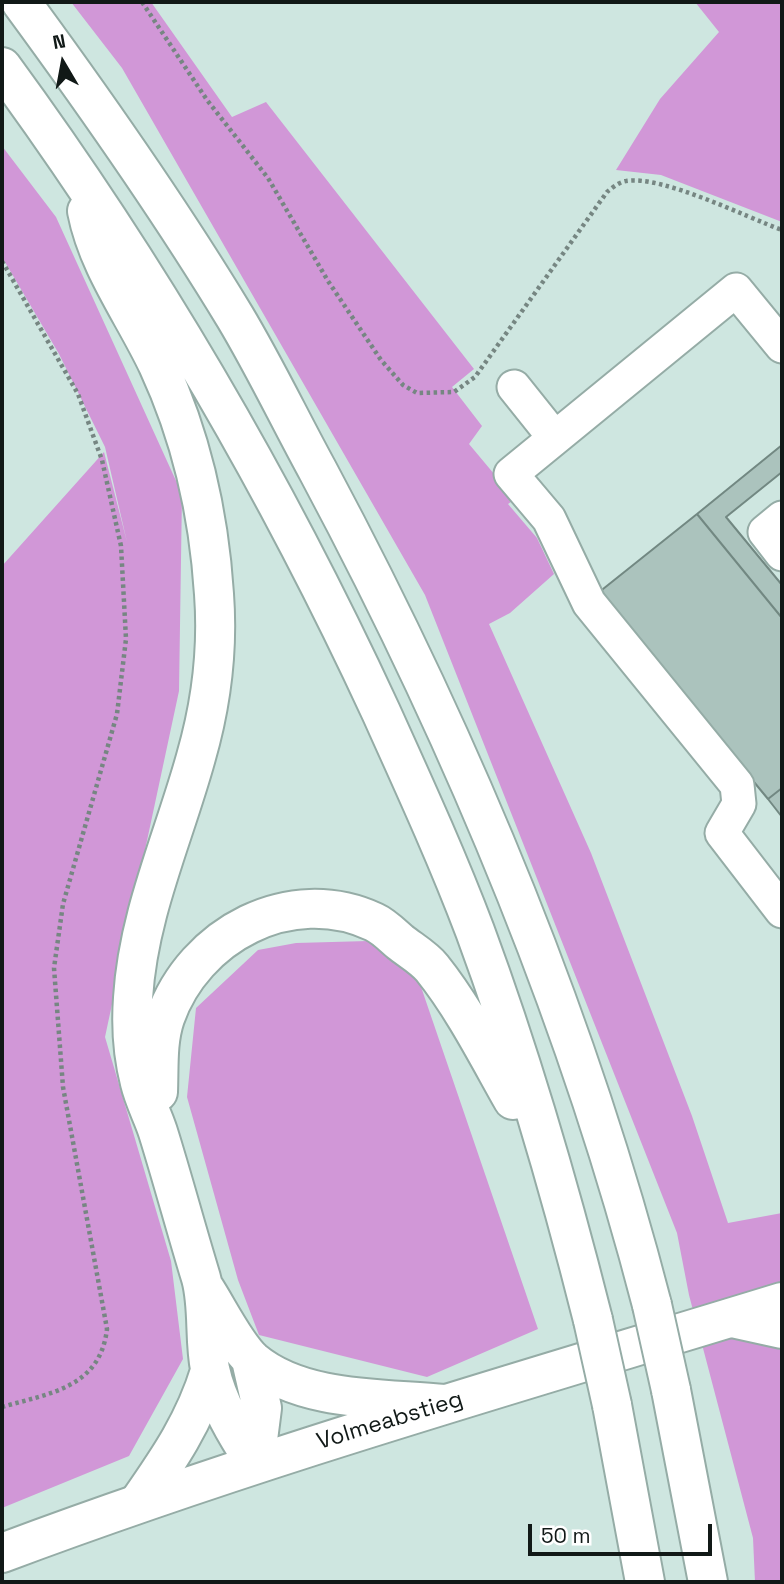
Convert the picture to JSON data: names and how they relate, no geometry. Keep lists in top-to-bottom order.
{
  "streets": {
    "main road": ["Volmeabstieg"]
  },
  "scale_bar": "50 m",
  "north": "top"
}
